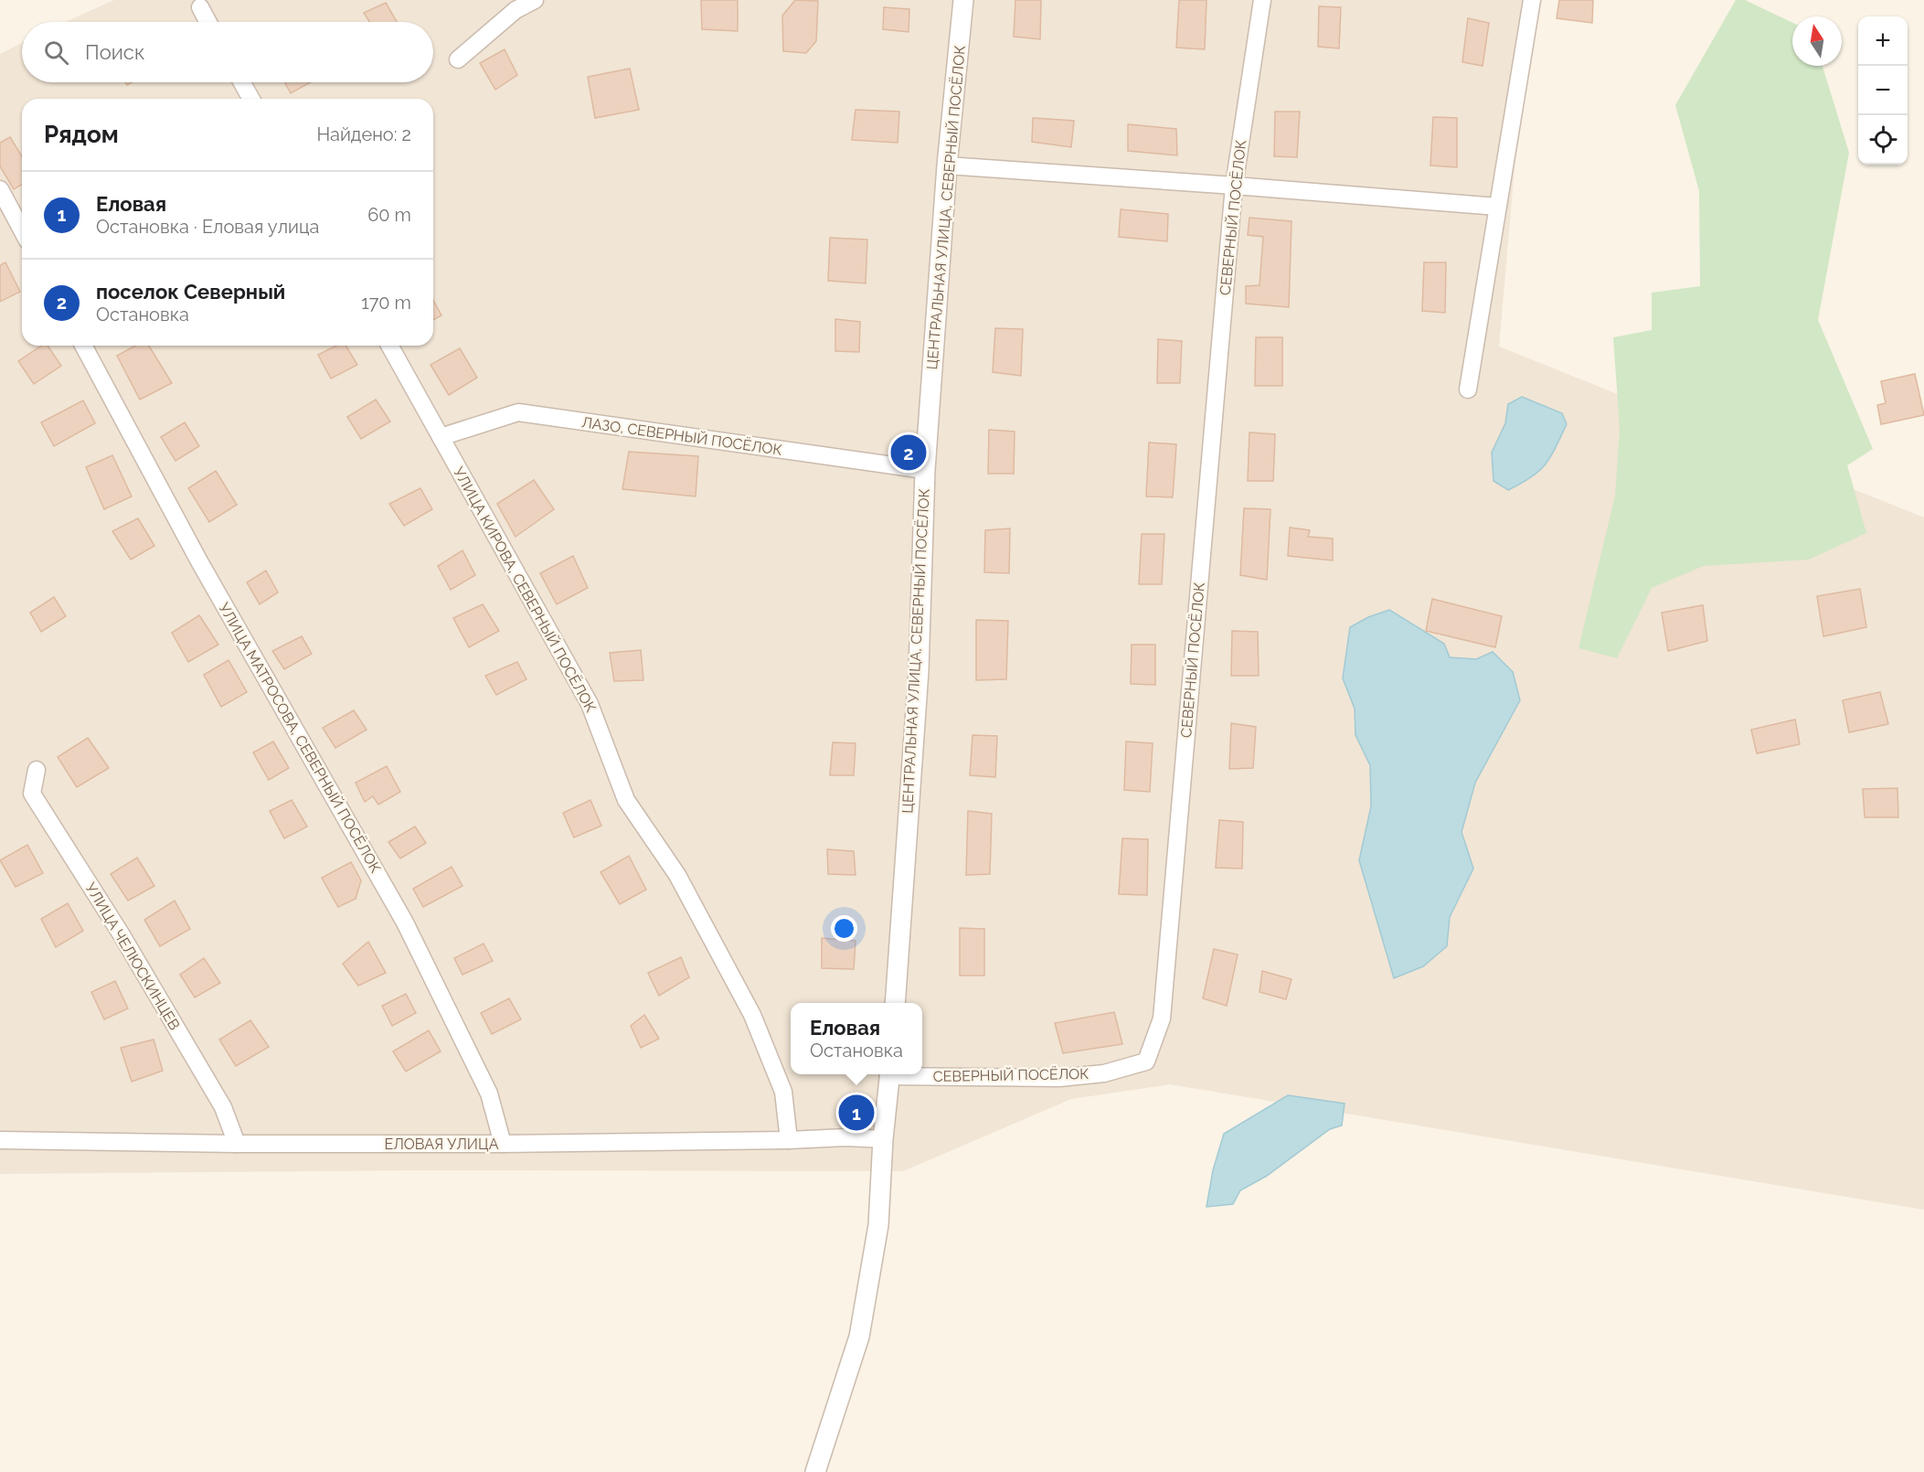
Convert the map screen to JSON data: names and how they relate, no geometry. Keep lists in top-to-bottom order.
{
  "streets": {
    "street": [
      "ЦЕНТРАЛЬНАЯ УЛИЦА, СЕВЕРНЫЙ ПОСЁЛОК",
      "СЕВЕРНЫЙ ПОСЁЛОК",
      "ЛАЗО, СЕВЕРНЫЙ ПОСЁЛОК",
      "УЛИЦА КИРОВА, СЕВЕРНЫЙ ПОСЁЛОК",
      "УЛИЦА МАТРОСОВА, СЕВЕРНЫЙ ПОСЁЛОК",
      "УЛИЦА ЧЕЛЮСКИНЦЕВ",
      "ЕЛОВАЯ УЛИЦА"
    ]
  },
  "crossings": [
    ["ЦЕНТРАЛЬНАЯ УЛИЦА, СЕВЕРНЫЙ ПОСЁЛОК", "ЛАЗО, СЕВЕРНЫЙ ПОСЁЛОК"],
    ["ЛАЗО, СЕВЕРНЫЙ ПОСЁЛОК", "УЛИЦА КИРОВА, СЕВЕРНЫЙ ПОСЁЛОК"],
    ["УЛИЦА КИРОВА, СЕВЕРНЫЙ ПОСЁЛОК", "ЕЛОВАЯ УЛИЦА"],
    ["УЛИЦА МАТРОСОВА, СЕВЕРНЫЙ ПОСЁЛОК", "ЕЛОВАЯ УЛИЦА"],
    ["УЛИЦА ЧЕЛЮСКИНЦЕВ", "ЕЛОВАЯ УЛИЦА"]
  ],
  "north": "top",
  "page": {
    "map_buttons": ["+", "−"],
    "search": "Поиск",
    "heading": ["Рядом", "Найдено: 2"],
    "list": [
      {
        "mark": "1",
        "name": "Еловая",
        "note": "Остановка · Еловая улица",
        "value": "60 m"
      },
      {
        "mark": "2",
        "name": "поселок Северный",
        "note": "Остановка",
        "value": "170 m"
      }
    ],
    "pins": ["2", "1"],
    "popup": ["Еловая", "Остановка"]
  }
}
